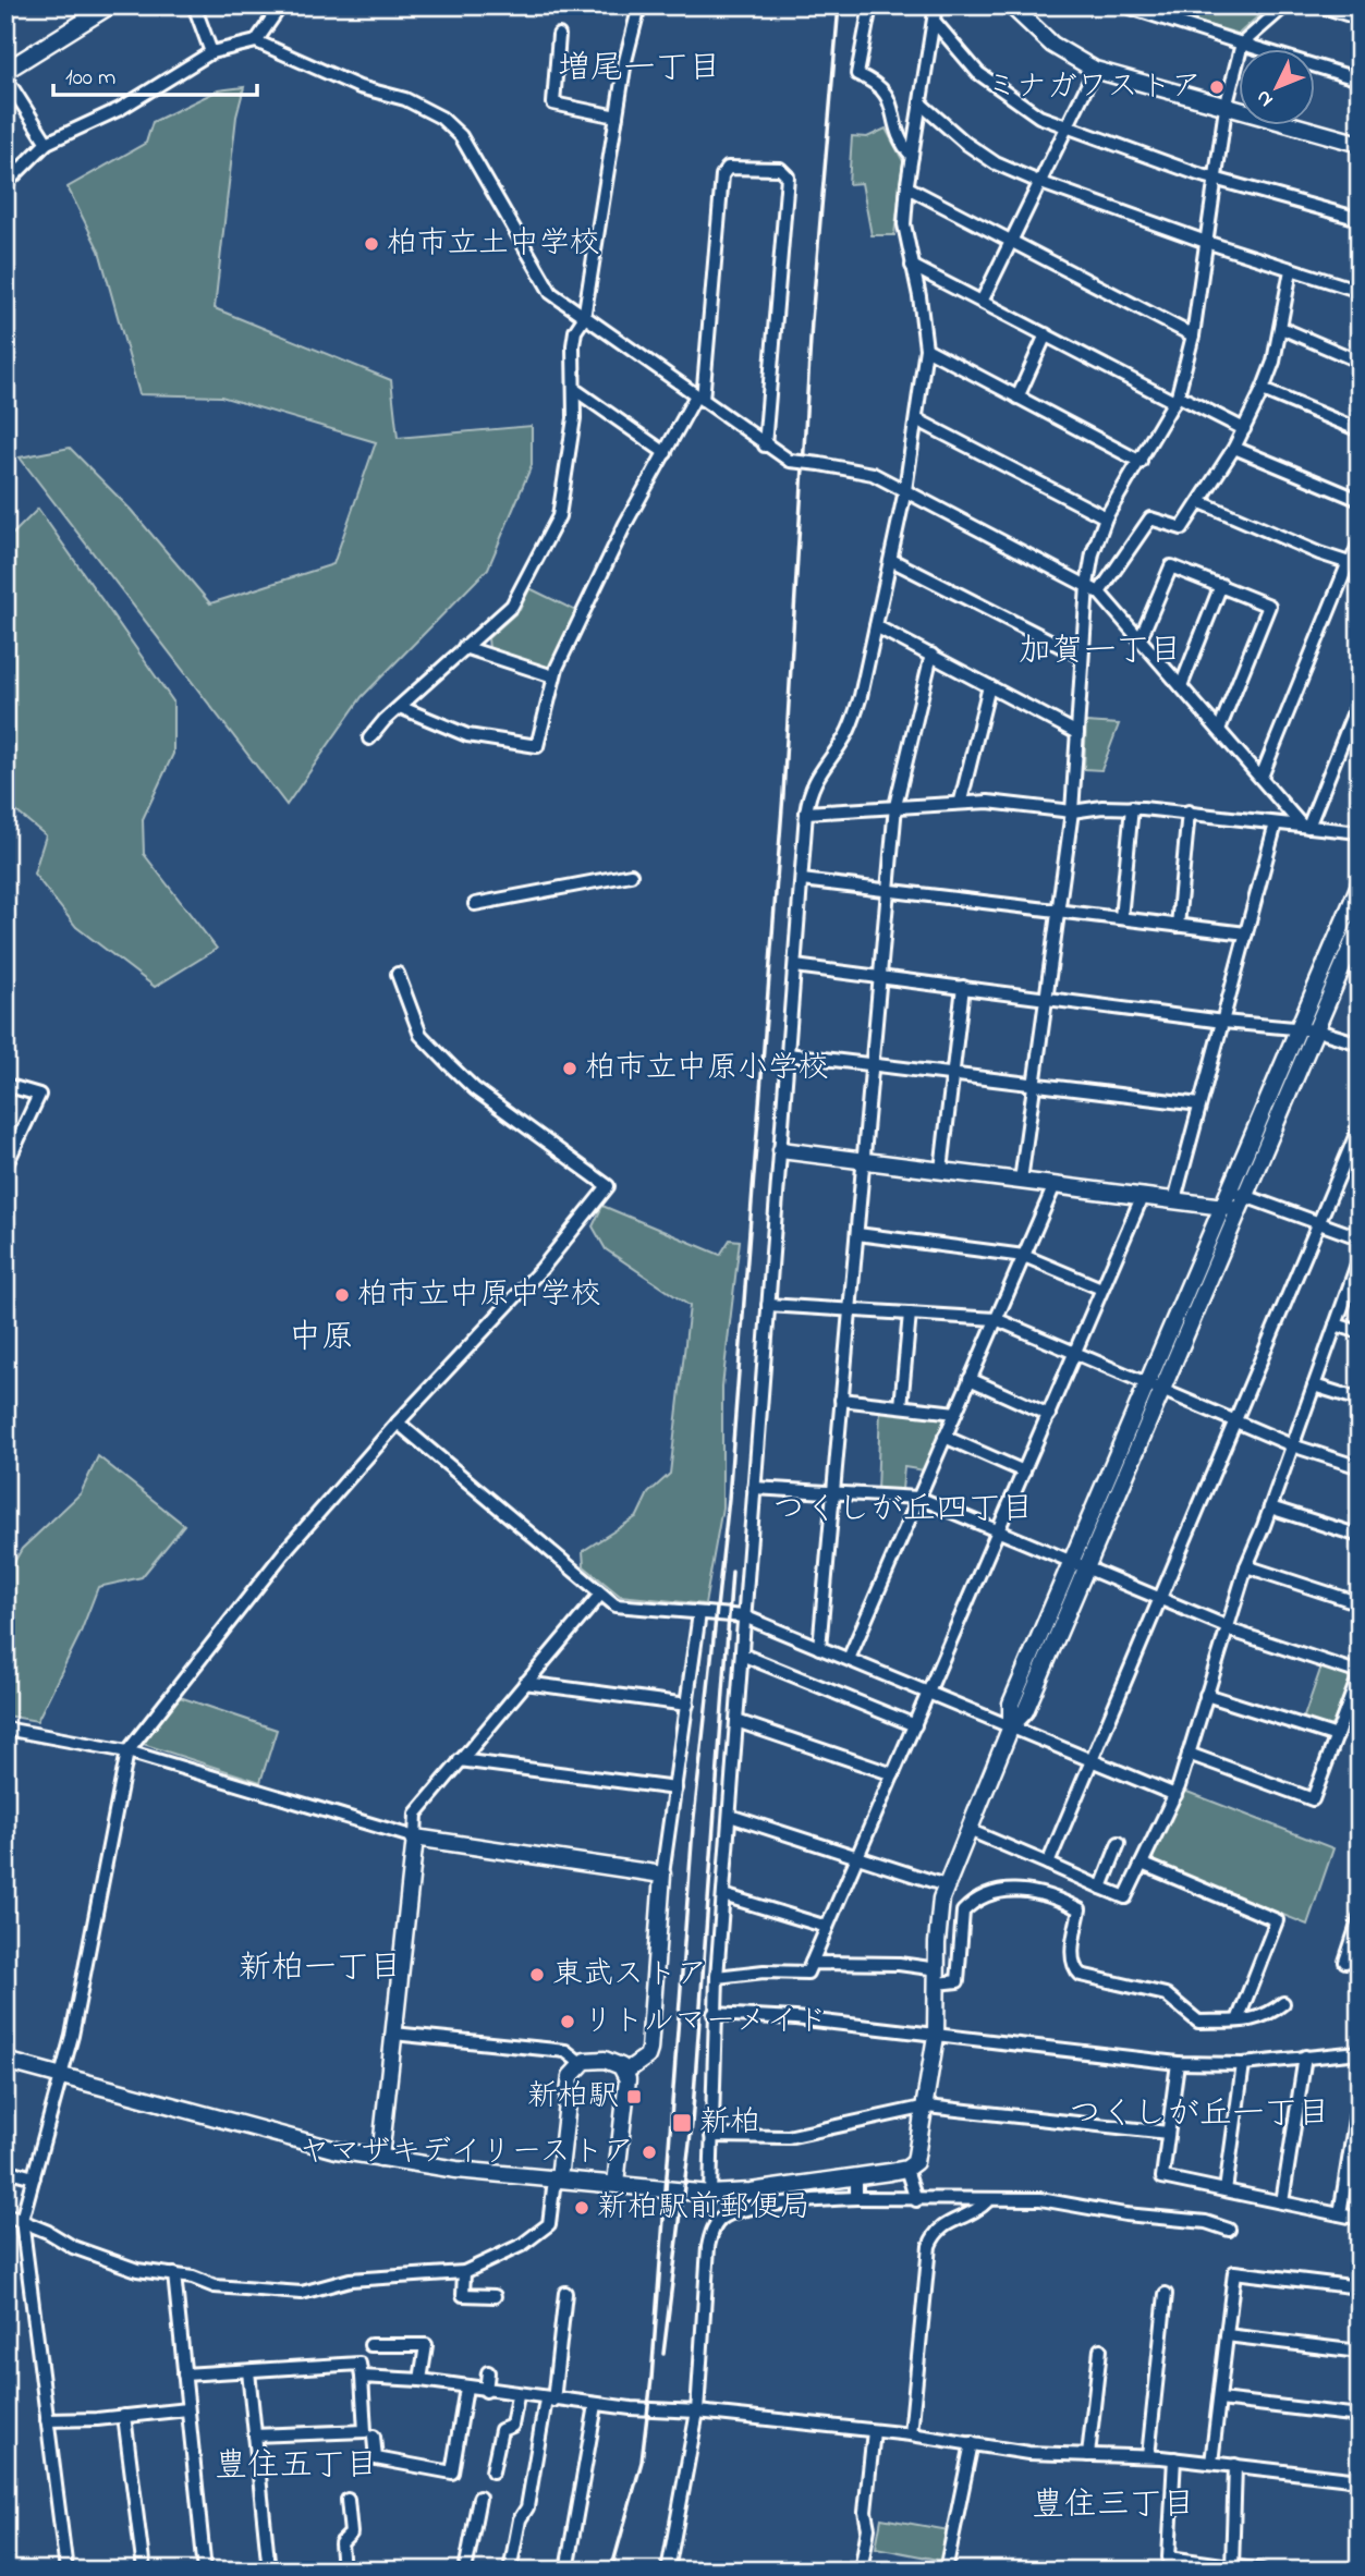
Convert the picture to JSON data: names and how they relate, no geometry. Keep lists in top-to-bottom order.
{
  "districts": [
    "増尾一丁目",
    "加賀一丁目",
    "中原",
    "つくしが丘四丁目",
    "新柏一丁目",
    "つくしが丘一丁目",
    "豊住五丁目",
    "豊住三丁目"
  ],
  "places": {
    "other": [
      "ミナガワストア",
      "柏市立土中学校",
      "柏市立中原小学校",
      "柏市立中原中学校",
      "東武ストア",
      "リトルマーメイド",
      "ヤマザキデイリーストア",
      "新柏駅前郵便局"
    ],
    "transit": ["新柏駅", "新柏"]
  },
  "scale_bar": "100 m",
  "north": "bottom left"
}
